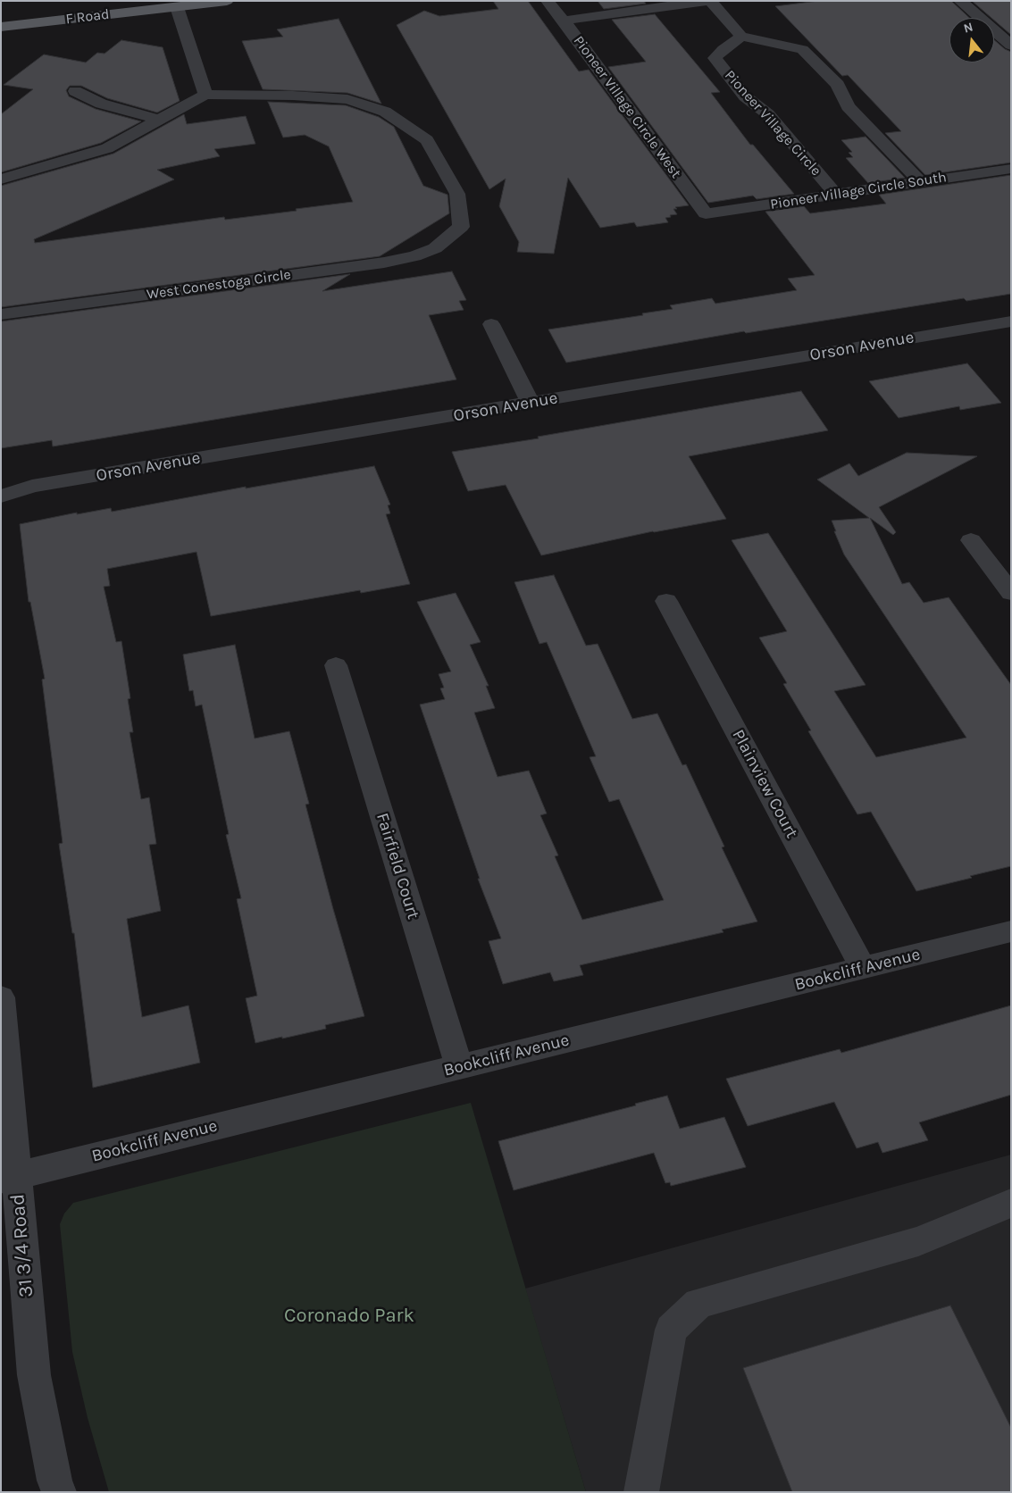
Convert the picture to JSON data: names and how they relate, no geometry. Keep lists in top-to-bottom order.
{
  "streets": {
    "main road": ["F Road"],
    "street": [
      "Pioneer Village Circle West",
      "Pioneer Village Circle",
      "Pioneer Village Circle South",
      "West Conestoga Circle",
      "Orson Avenue",
      "Plainview Court",
      "Fairfield Court",
      "Bookcliff Avenue",
      "31 3/4 Road"
    ]
  },
  "crossings": [
    ["Pioneer Village Circle West", "Pioneer Village Circle South"],
    ["Pioneer Village Circle", "Pioneer Village Circle South"],
    ["Plainview Court", "Bookcliff Avenue"],
    ["Fairfield Court", "Bookcliff Avenue"],
    ["Bookcliff Avenue", "31 3/4 Road"]
  ],
  "parks": ["Coronado Park"],
  "north": "top"
}
